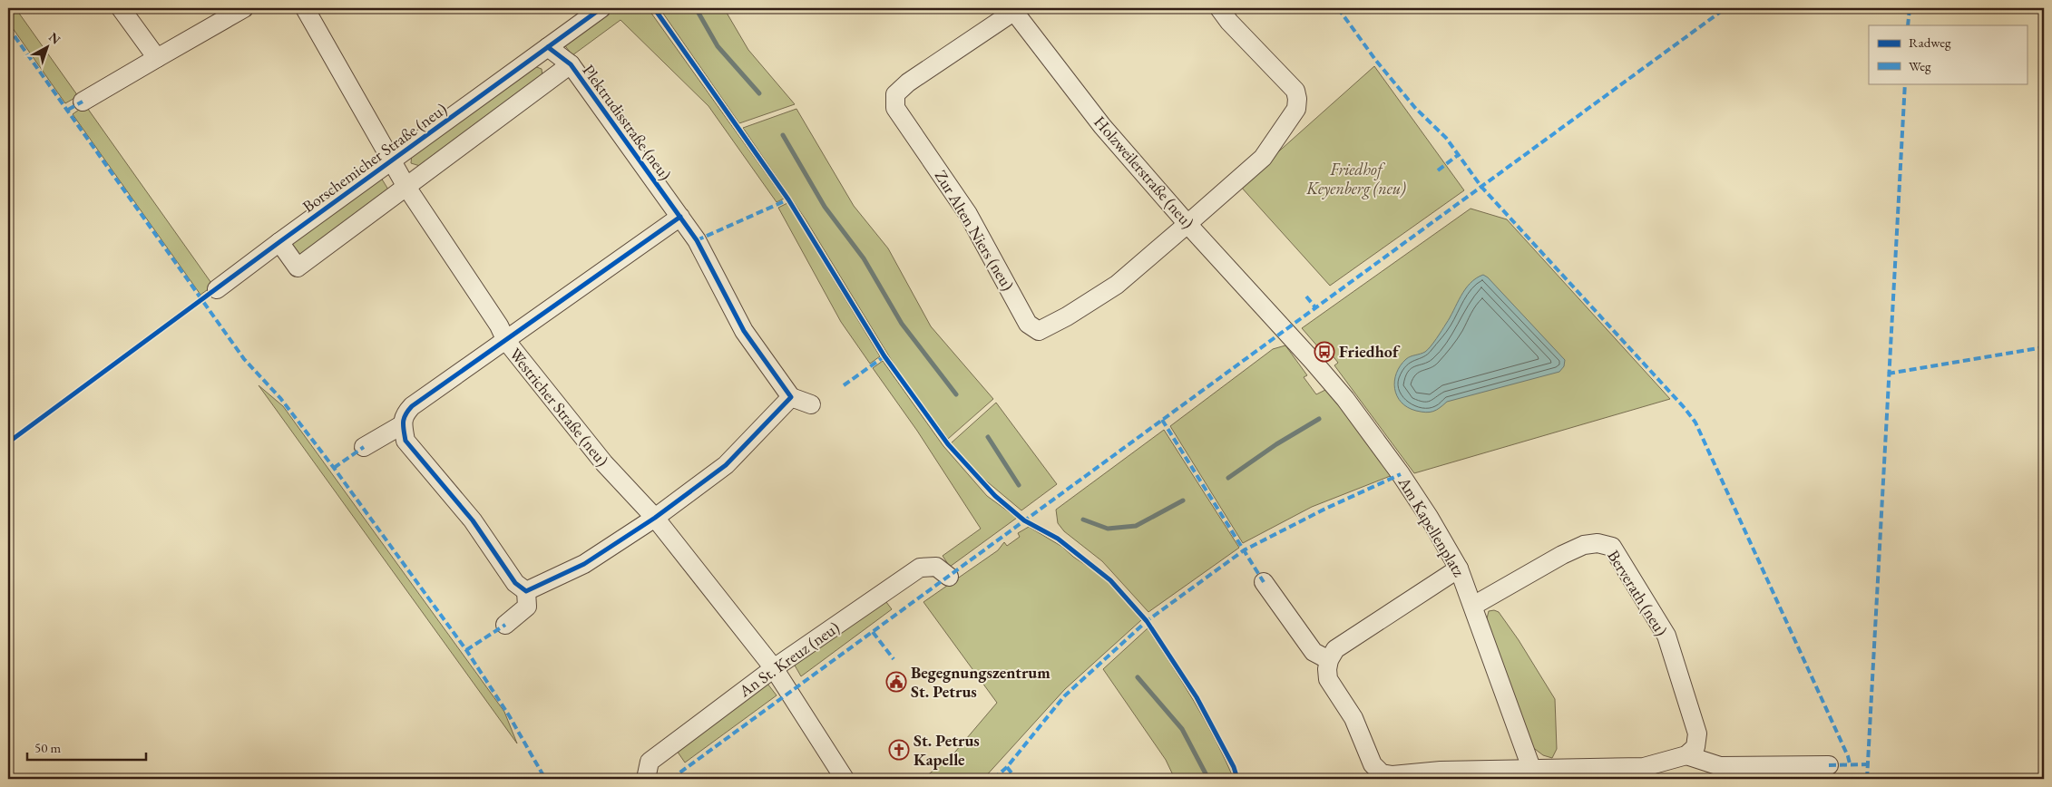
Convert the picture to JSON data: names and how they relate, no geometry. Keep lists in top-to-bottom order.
{
  "streets": {
    "street": [
      "Plektrudisstraße (neu)",
      "Borschemicher Straße (neu)",
      "Holzweilerstraße (neu)",
      "Zur Alten Niers (neu)",
      "Westricher Straße (neu)",
      "Am Kapellenplatz",
      "Berverath (neu)",
      "An St. Kreuz (neu)"
    ]
  },
  "crossings": [
    ["Plektrudisstraße (neu)", "Borschemicher Straße (neu)"],
    ["Borschemicher Straße (neu)", "Westricher Straße (neu)"],
    ["Holzweilerstraße (neu)", "Zur Alten Niers (neu)"],
    ["Holzweilerstraße (neu)", "Am Kapellenplatz"],
    ["Westricher Straße (neu)", "An St. Kreuz (neu)"],
    ["Am Kapellenplatz", "Berverath (neu)"]
  ],
  "parks": ["Friedhof Keyenberg (neu)"],
  "places": {
    "bus stop": ["Friedhof"],
    "public building": ["Begegnungszentrum St. Petrus"],
    "church": ["St. Petrus Kapelle"]
  },
  "legend": ["Radweg", "Weg"],
  "scale_bar": "50 m",
  "north": "top right"
}
